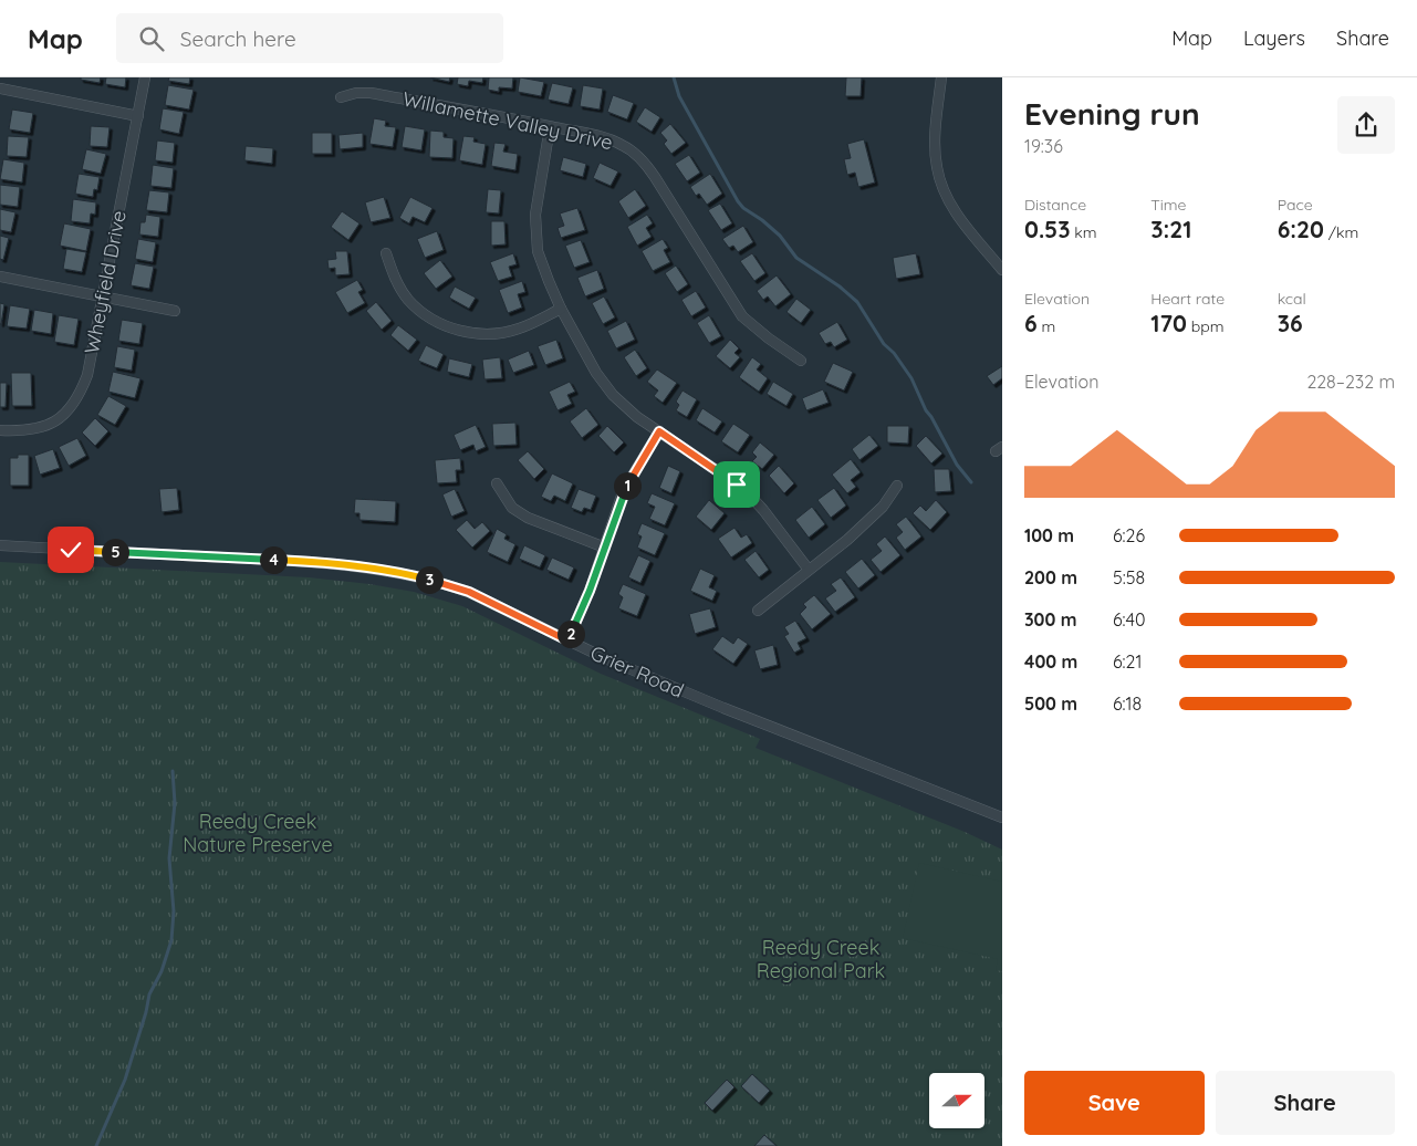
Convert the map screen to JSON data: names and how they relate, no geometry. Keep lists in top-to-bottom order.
{
  "streets": {
    "street": ["Willamette Valley Drive", "Wheyfield Drive", "Grier Road"]
  },
  "parks": ["Reedy Creek Nature Preserve", "Reedy Creek Regional Park"],
  "north": "right",
  "page": {
    "header": "Map",
    "search": "Search here",
    "nav": ["Map", "Layers", "Share"],
    "heading": ["Evening run", "19:36"],
    "stats": [
      ["Distance", "0.53 km"],
      ["Time", "3:21"],
      ["Pace", "6:20 /km"],
      ["Elevation", "6 m"],
      ["Heart rate", "170 bpm"],
      ["kcal", "36"]
    ],
    "chart": ["Elevation", "228–232 m"],
    "pins": [
      "1",
      "5",
      "4",
      "3",
      "2"
    ],
    "list": [
      {
        "name": "100 m",
        "note": "6:26"
      },
      {
        "name": "200 m",
        "note": "5:58"
      },
      {
        "name": "300 m",
        "note": "6:40"
      },
      {
        "name": "400 m",
        "note": "6:21"
      },
      {
        "name": "500 m",
        "note": "6:18"
      }
    ],
    "buttons": ["Save", "Share"]
  }
}
